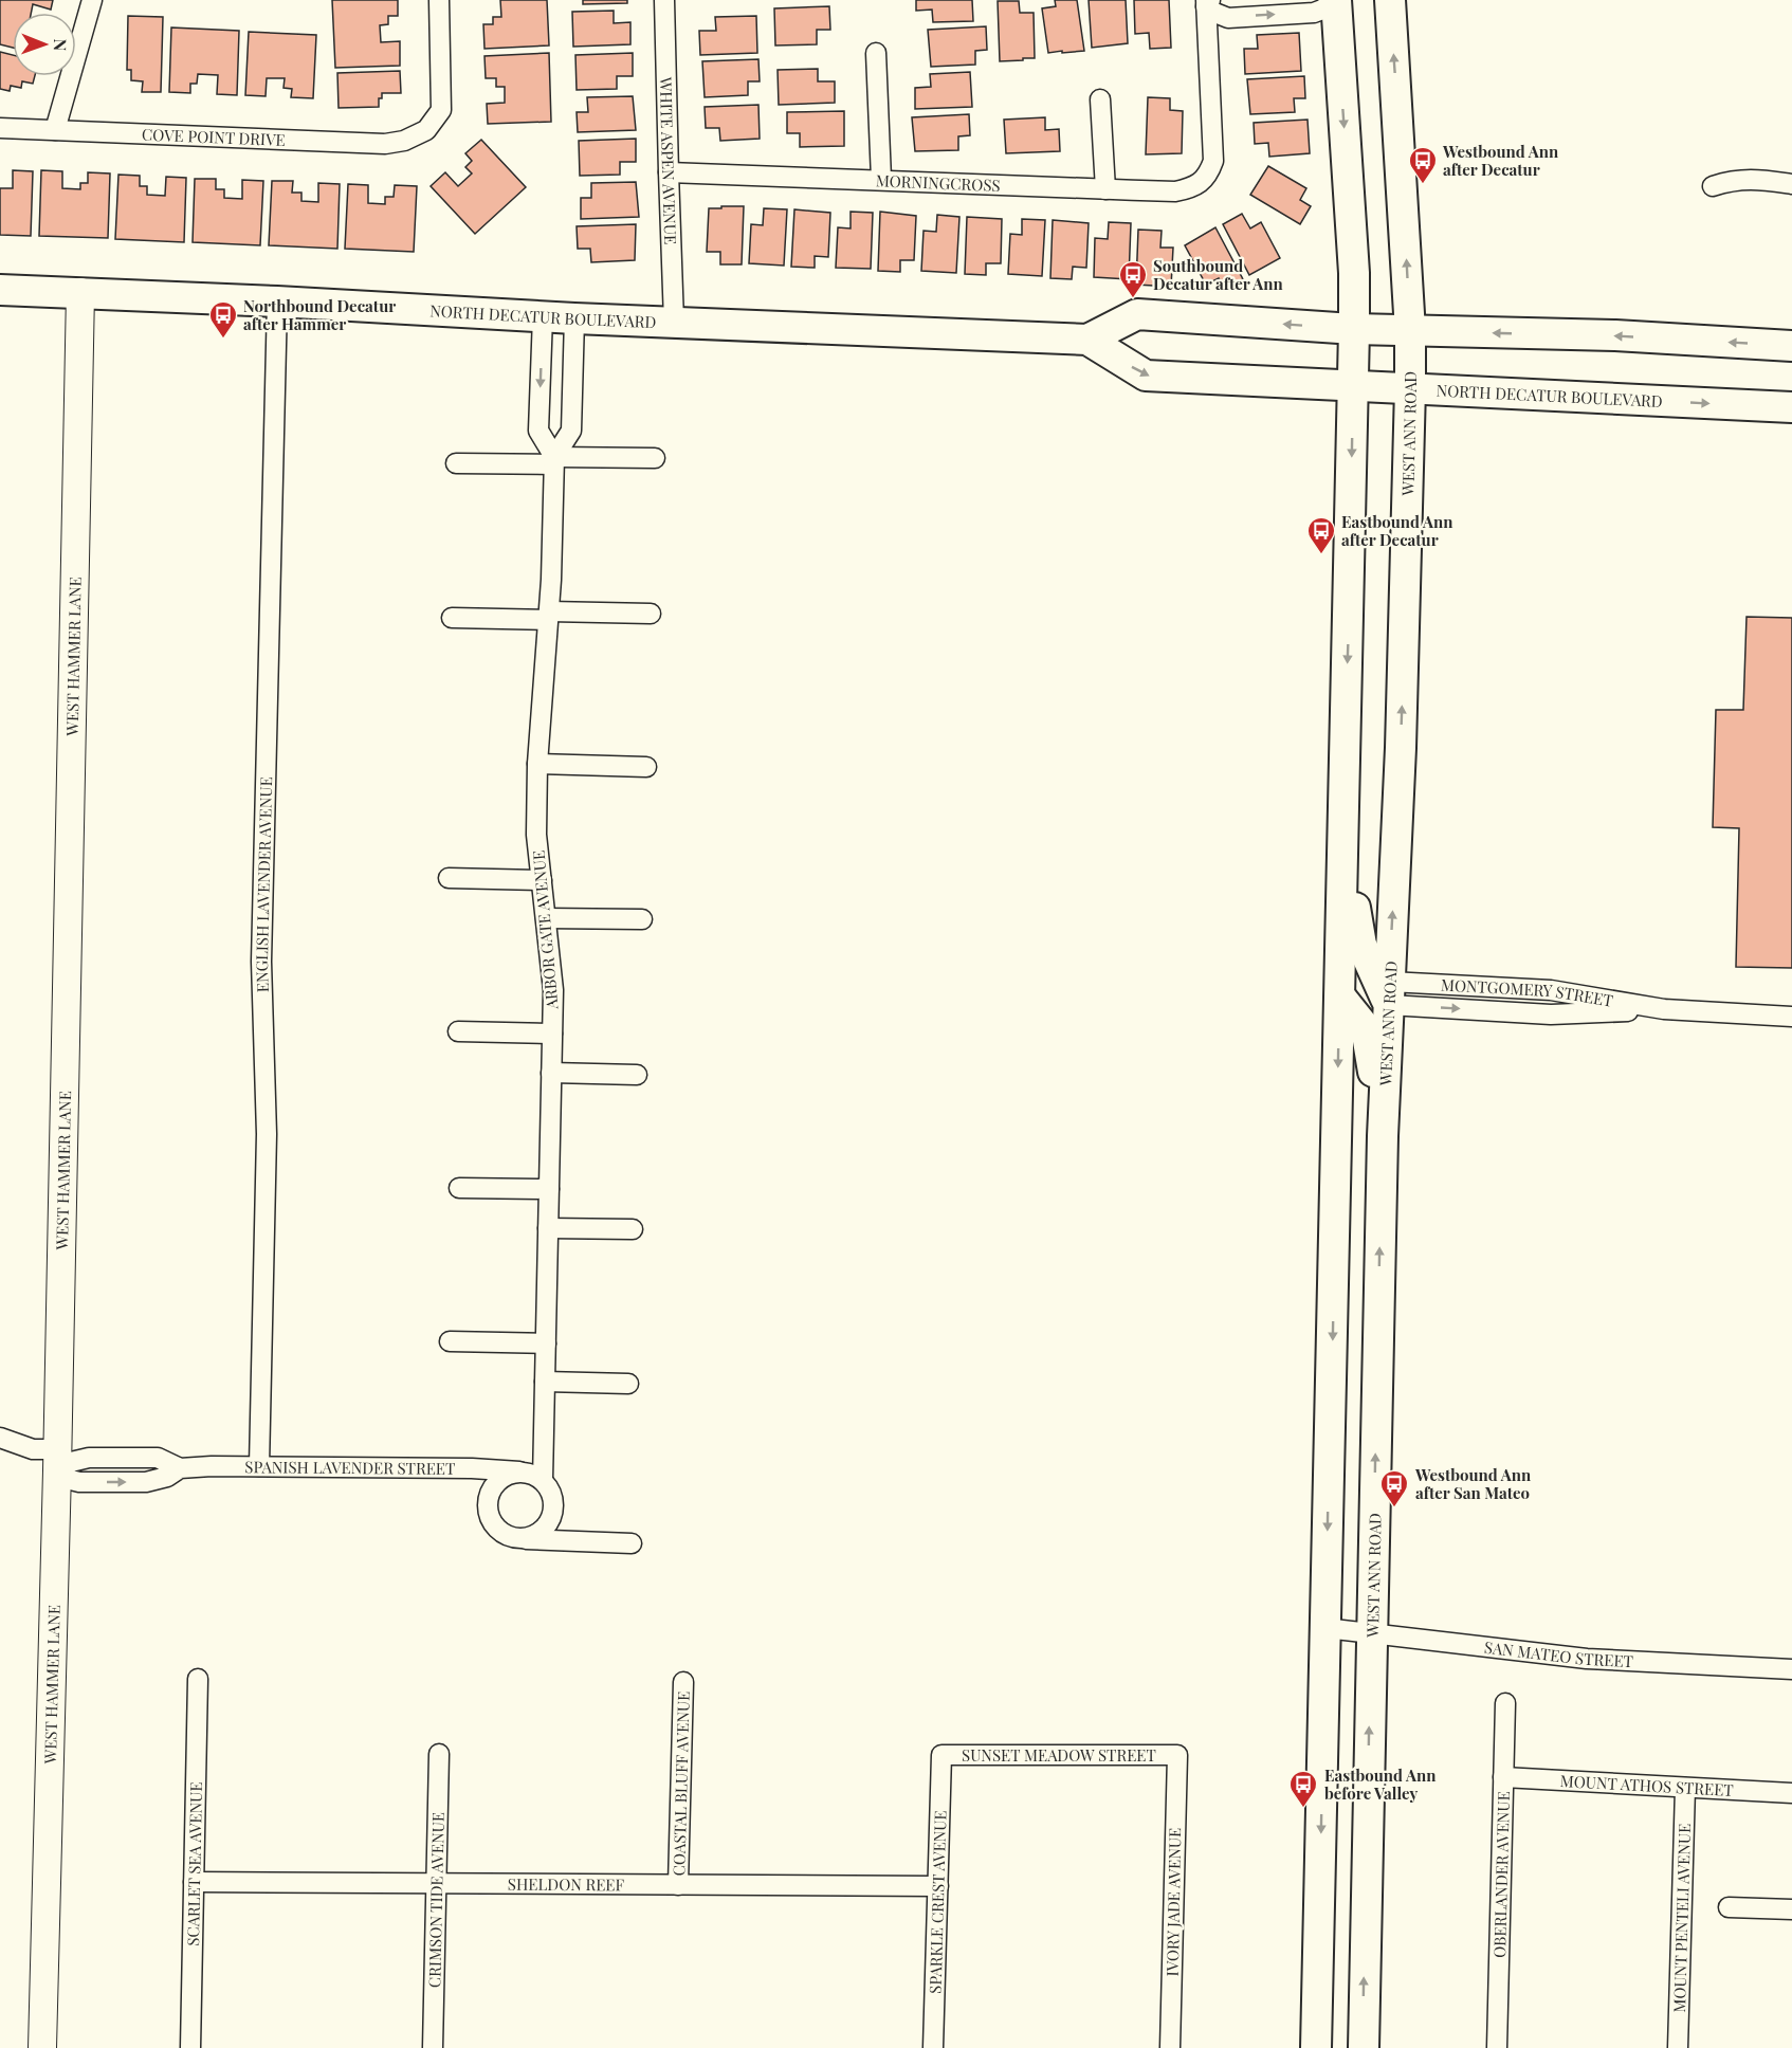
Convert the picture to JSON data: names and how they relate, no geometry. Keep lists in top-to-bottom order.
{
  "streets": {
    "main road": ["NORTH DECATUR BOULEVARD", "WEST ANN ROAD"],
    "street": [
      "COVE POINT DRIVE",
      "WHITE ASPEN AVENUE",
      "MORNINGCROSS",
      "WEST HAMMER LANE",
      "ENGLISH LAVENDER AVENUE",
      "ARBOR GATE AVENUE",
      "MONTGOMERY STREET",
      "SPANISH LAVENDER STREET",
      "SAN MATEO STREET",
      "SUNSET MEADOW STREET",
      "COASTAL BLUFF AVENUE",
      "MOUNT ATHOS STREET",
      "SCARLET SEA AVENUE",
      "OBERLANDER AVENUE",
      "SHELDON REEF",
      "CRIMSON TIDE AVENUE",
      "SPARKLE CREST AVENUE",
      "IVORY JADE AVENUE",
      "MOUNT PENTELI AVENUE"
    ]
  },
  "crossings": [
    ["WHITE ASPEN AVENUE", "MORNINGCROSS"],
    ["WHITE ASPEN AVENUE", "NORTH DECATUR BOULEVARD"],
    ["NORTH DECATUR BOULEVARD", "WEST ANN ROAD"],
    ["NORTH DECATUR BOULEVARD", "WEST HAMMER LANE"],
    ["NORTH DECATUR BOULEVARD", "ENGLISH LAVENDER AVENUE"],
    ["WEST ANN ROAD", "MONTGOMERY STREET"],
    ["WEST ANN ROAD", "SAN MATEO STREET"],
    ["WEST HAMMER LANE", "SPANISH LAVENDER STREET"],
    ["ENGLISH LAVENDER AVENUE", "SPANISH LAVENDER STREET"],
    ["ARBOR GATE AVENUE", "SPANISH LAVENDER STREET"],
    ["SUNSET MEADOW STREET", "SPARKLE CREST AVENUE"],
    ["SUNSET MEADOW STREET", "IVORY JADE AVENUE"],
    ["COASTAL BLUFF AVENUE", "SHELDON REEF"],
    ["MOUNT ATHOS STREET", "OBERLANDER AVENUE"],
    ["MOUNT ATHOS STREET", "MOUNT PENTELI AVENUE"],
    ["SCARLET SEA AVENUE", "SHELDON REEF"],
    ["SHELDON REEF", "CRIMSON TIDE AVENUE"],
    ["SHELDON REEF", "SPARKLE CREST AVENUE"]
  ],
  "places": {
    "bus stop": [
      "Westbound Ann after Decatur",
      "Southbound Decatur after Ann",
      "Northbound Decatur after Hammer",
      "Eastbound Ann after Decatur",
      "Westbound Ann after San Mateo",
      "Eastbound Ann before Valley"
    ]
  },
  "north": "right"
}
